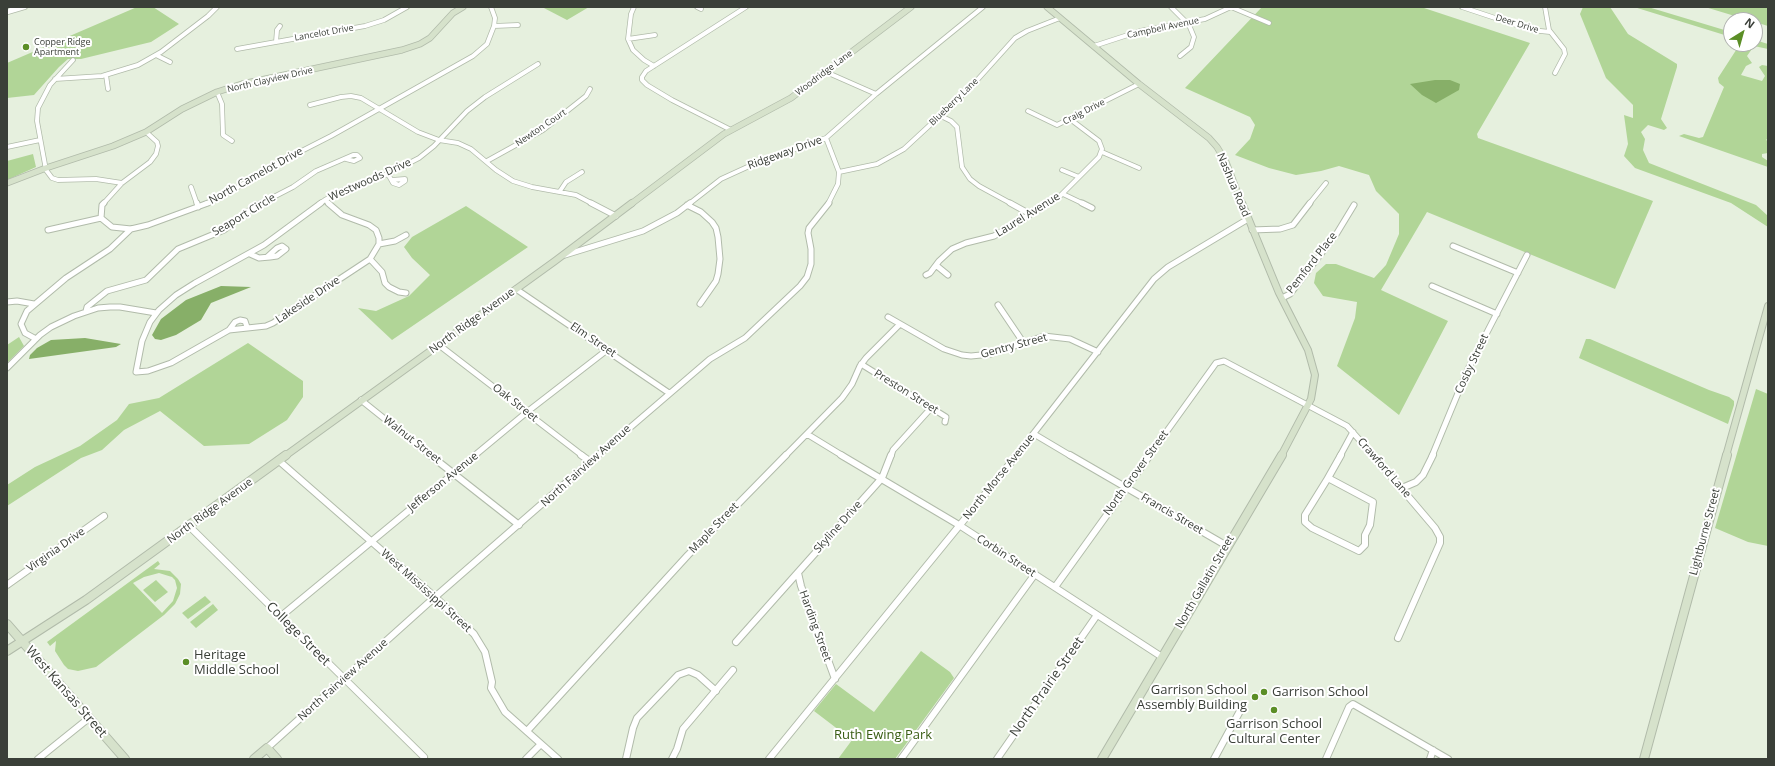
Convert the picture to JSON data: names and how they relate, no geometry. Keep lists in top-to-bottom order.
{
  "streets": {
    "street": [
      "Deer Drive",
      "Campbell Avenue",
      "Lancelot Drive",
      "Woodridge Lane",
      "North Clayview Drive",
      "Blueberry Lane",
      "Craig Drive",
      "Newton Court",
      "Ridgeway Drive",
      "North Camelot Drive",
      "Westwoods Drive",
      "Nashua Road",
      "Seaport Circle",
      "Laurel Avenue",
      "Pemford Place",
      "Lakeside Drive",
      "North Ridge Avenue",
      "Elm Street",
      "Gentry Street",
      "Cosby Street",
      "Preston Street",
      "Oak Street",
      "Walnut Street",
      "North Fairview Avenue",
      "Crawford Lane",
      "North Grover Street",
      "North Morse Avenue",
      "Jefferson Avenue",
      "Francis Street",
      "Skyline Drive",
      "Maple Street",
      "Lightburne Street",
      "Virginia Drive",
      "Corbin Street",
      "North Gallatin Street",
      "West Mississippi Street",
      "Harding Street",
      "College Street",
      "North Prairie Street",
      "West Kansas Street"
    ]
  },
  "crossings": [
    ["Campbell Avenue", "Nashua Road"],
    ["Woodridge Lane", "North Ridge Avenue"],
    ["Blueberry Lane", "Nashua Road"],
    ["Blueberry Lane", "North Fairview Avenue"],
    ["Craig Drive", "Nashua Road"],
    ["Ridgeway Drive", "North Ridge Avenue"],
    ["Westwoods Drive", "Lakeside Drive"],
    ["Nashua Road", "Pemford Place"],
    ["Nashua Road", "Crawford Lane"],
    ["Nashua Road", "North Morse Avenue"],
    ["Nashua Road", "North Gallatin Street"],
    ["North Ridge Avenue", "Elm Street"],
    ["North Ridge Avenue", "Oak Street"],
    ["North Ridge Avenue", "Walnut Street"],
    ["North Ridge Avenue", "West Mississippi Street"],
    ["North Ridge Avenue", "College Street"],
    ["North Ridge Avenue", "West Kansas Street"],
    ["Elm Street", "North Fairview Avenue"],
    ["Elm Street", "Jefferson Avenue"],
    ["Gentry Street", "North Morse Avenue"],
    ["Gentry Street", "Maple Street"],
    ["Cosby Street", "Crawford Lane"],
    ["Preston Street", "Skyline Drive"],
    ["Preston Street", "Maple Street"],
    ["Oak Street", "North Fairview Avenue"],
    ["Oak Street", "Jefferson Avenue"],
    ["Walnut Street", "North Fairview Avenue"],
    ["Walnut Street", "Jefferson Avenue"],
    ["North Fairview Avenue", "West Mississippi Street"],
    ["North Fairview Avenue", "College Street"],
    ["Crawford Lane", "North Grover Street"],
    ["Crawford Lane", "North Gallatin Street"],
    ["North Grover Street", "Francis Street"],
    ["North Grover Street", "Corbin Street"],
    ["North Morse Avenue", "Francis Street"],
    ["North Morse Avenue", "Corbin Street"],
    ["North Morse Avenue", "Harding Street"],
    ["Jefferson Avenue", "West Mississippi Street"],
    ["Jefferson Avenue", "College Street"],
    ["Francis Street", "North Gallatin Street"],
    ["Skyline Drive", "Corbin Street"],
    ["Skyline Drive", "Harding Street"],
    ["Maple Street", "Corbin Street"],
    ["Maple Street", "West Mississippi Street"],
    ["Corbin Street", "North Gallatin Street"],
    ["Corbin Street", "North Prairie Street"]
  ],
  "parks": ["Ruth Ewing Park"],
  "places": [
    "Copper Ridge Apartment",
    "Heritage Middle School",
    "Garrison School",
    "Garrison School Assembly Building",
    "Garrison School Cultural Center"
  ],
  "north": "top right"
}
